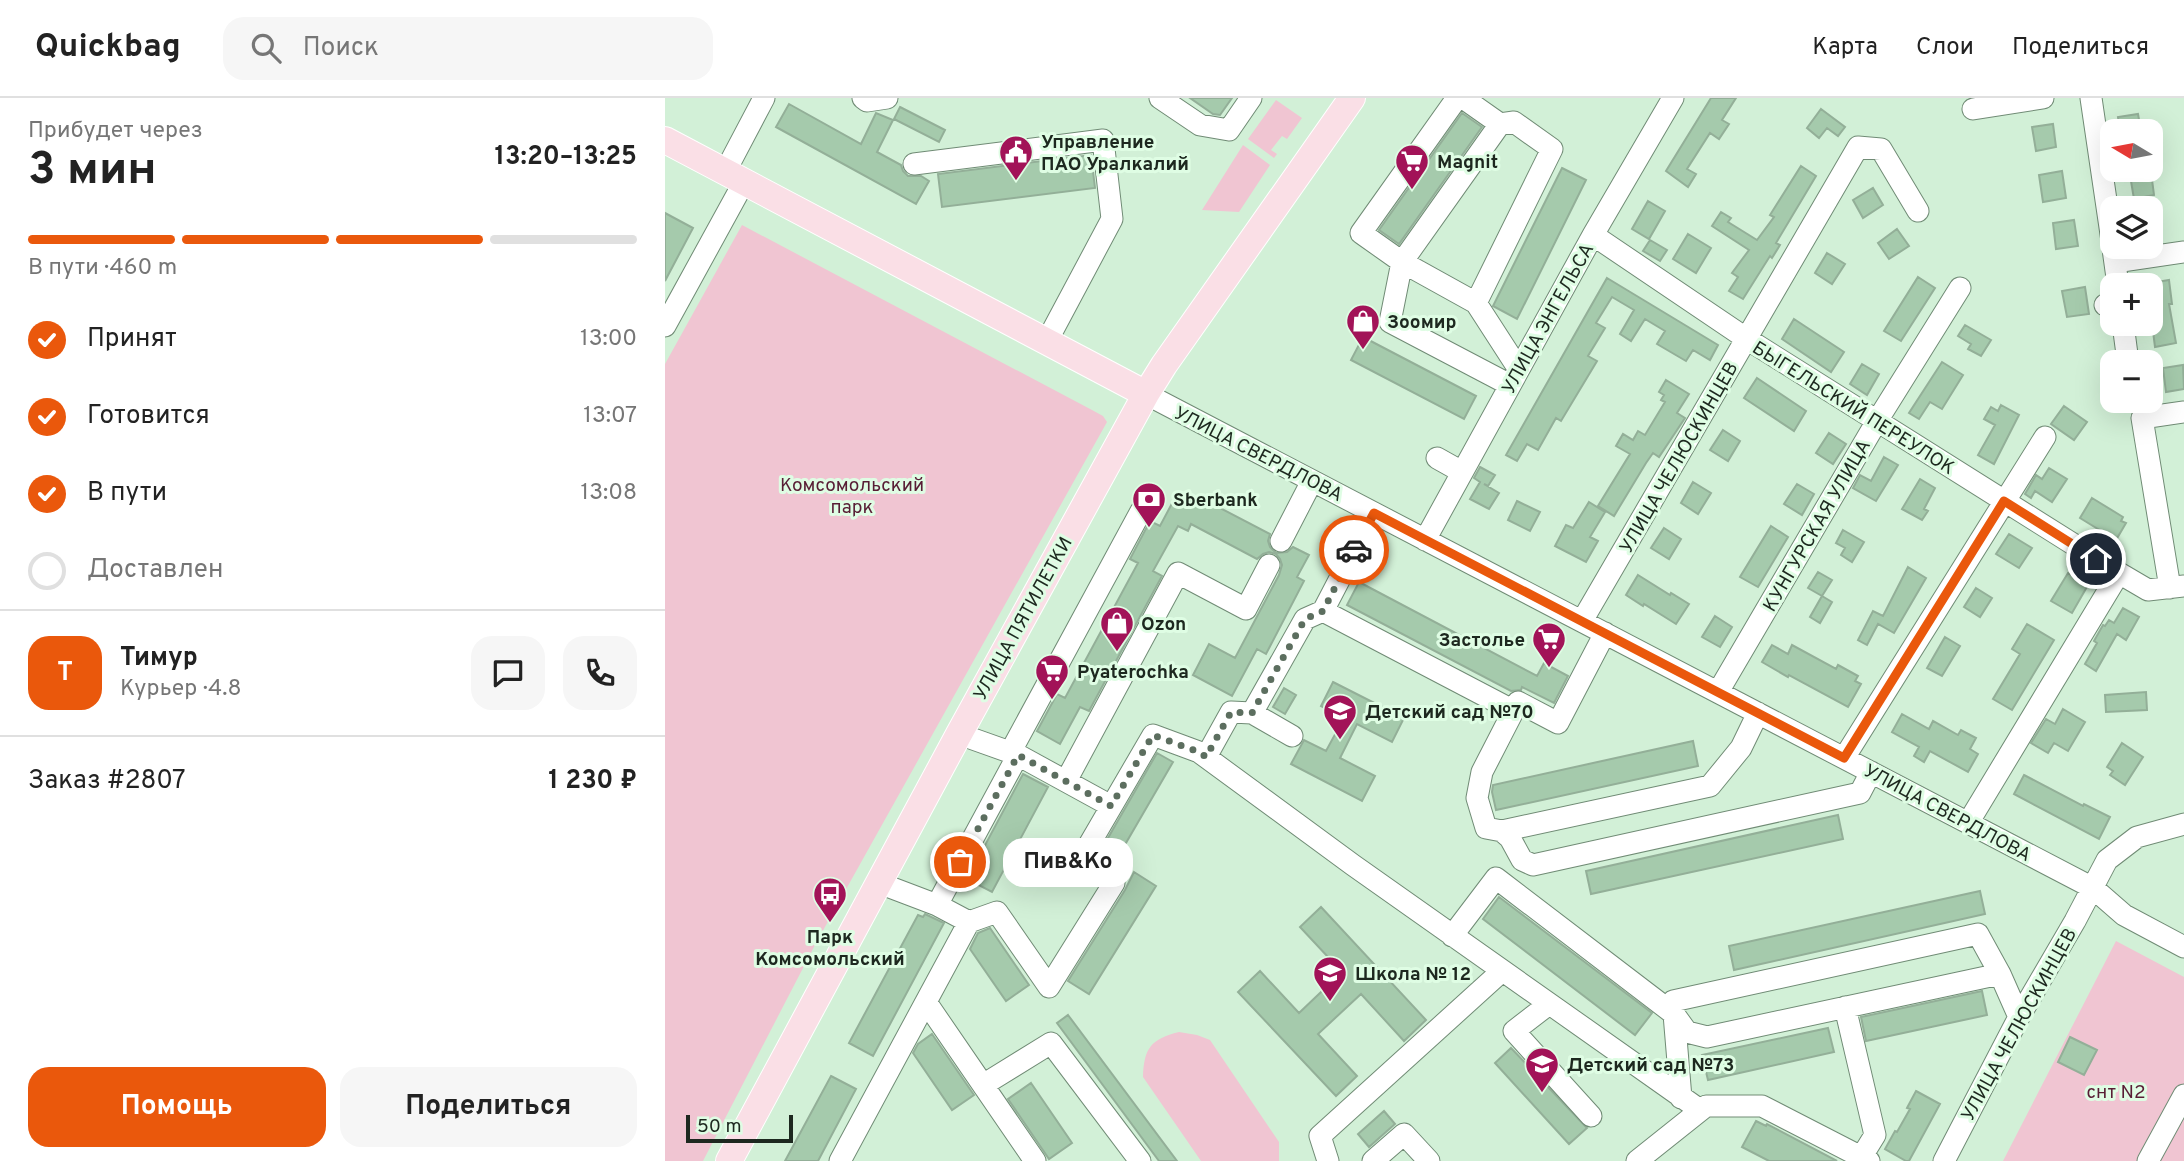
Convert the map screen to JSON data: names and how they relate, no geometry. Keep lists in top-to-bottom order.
{
  "streets": {
    "main road": ["УЛИЦА СВЕРДЛОВА", "УЛИЦА ПЯТИЛЕТКИ"],
    "street": [
      "УЛИЦА ЭНГЕЛЬСА",
      "БЫГЕЛЬСКИЙ ПЕРЕУЛОК",
      "УЛИЦА ЧЕЛЮСКИНЦЕВ",
      "КУНГУРСКАЯ УЛИЦА"
    ]
  },
  "crossings": [
    ["УЛИЦА ЭНГЕЛЬСА", "БЫГЕЛЬСКИЙ ПЕРЕУЛОК"],
    ["УЛИЦА ЭНГЕЛЬСА", "УЛИЦА СВЕРДЛОВА"],
    ["БЫГЕЛЬСКИЙ ПЕРЕУЛОК", "УЛИЦА ЧЕЛЮСКИНЦЕВ"],
    ["БЫГЕЛЬСКИЙ ПЕРЕУЛОК", "КУНГУРСКАЯ УЛИЦА"],
    ["УЛИЦА СВЕРДЛОВА", "УЛИЦА ЧЕЛЮСКИНЦЕВ"],
    ["УЛИЦА СВЕРДЛОВА", "КУНГУРСКАЯ УЛИЦА"],
    ["УЛИЦА СВЕРДЛОВА", "УЛИЦА ПЯТИЛЕТКИ"]
  ],
  "parks": ["Комсомольский парк", "снт N2"],
  "places": {
    "public building": ["Управление ПАО Уралкалий"],
    "supermarket": ["Magnit", "Застолье", "Pyaterochka"],
    "shop": ["Зоомир", "Ozon"],
    "bank": ["Sberbank"],
    "school or university": ["Детский сад №70", "Школа № 12", "Детский сад №73"],
    "other": ["Пив&Ко"],
    "bus stop": ["Парк Комсомольский"]
  },
  "scale_bar": "50 m",
  "north": "left",
  "page": {
    "header": "Quickbag",
    "search": "Поиск",
    "nav": ["Карта", "Слои", "Поделиться"],
    "heading": ["3 мин", "Прибудет через", "13:20–13:25"],
    "panel": [
      "Тимур",
      "Курьер · 4.8",
      "Заказ #2807",
      "1 230 ₽"
    ],
    "map_buttons": ["+", "−"],
    "bar": "В пути · 460 m",
    "list": [
      ["Принят", "13:00"],
      ["Готовится", "13:07"],
      ["В пути", "13:08"],
      "Доставлен"
    ],
    "round": "Т",
    "bubble": "Пив&Ко",
    "buttons": ["Помощь", "Поделиться"],
    "scale": "50 m"
  }
}
